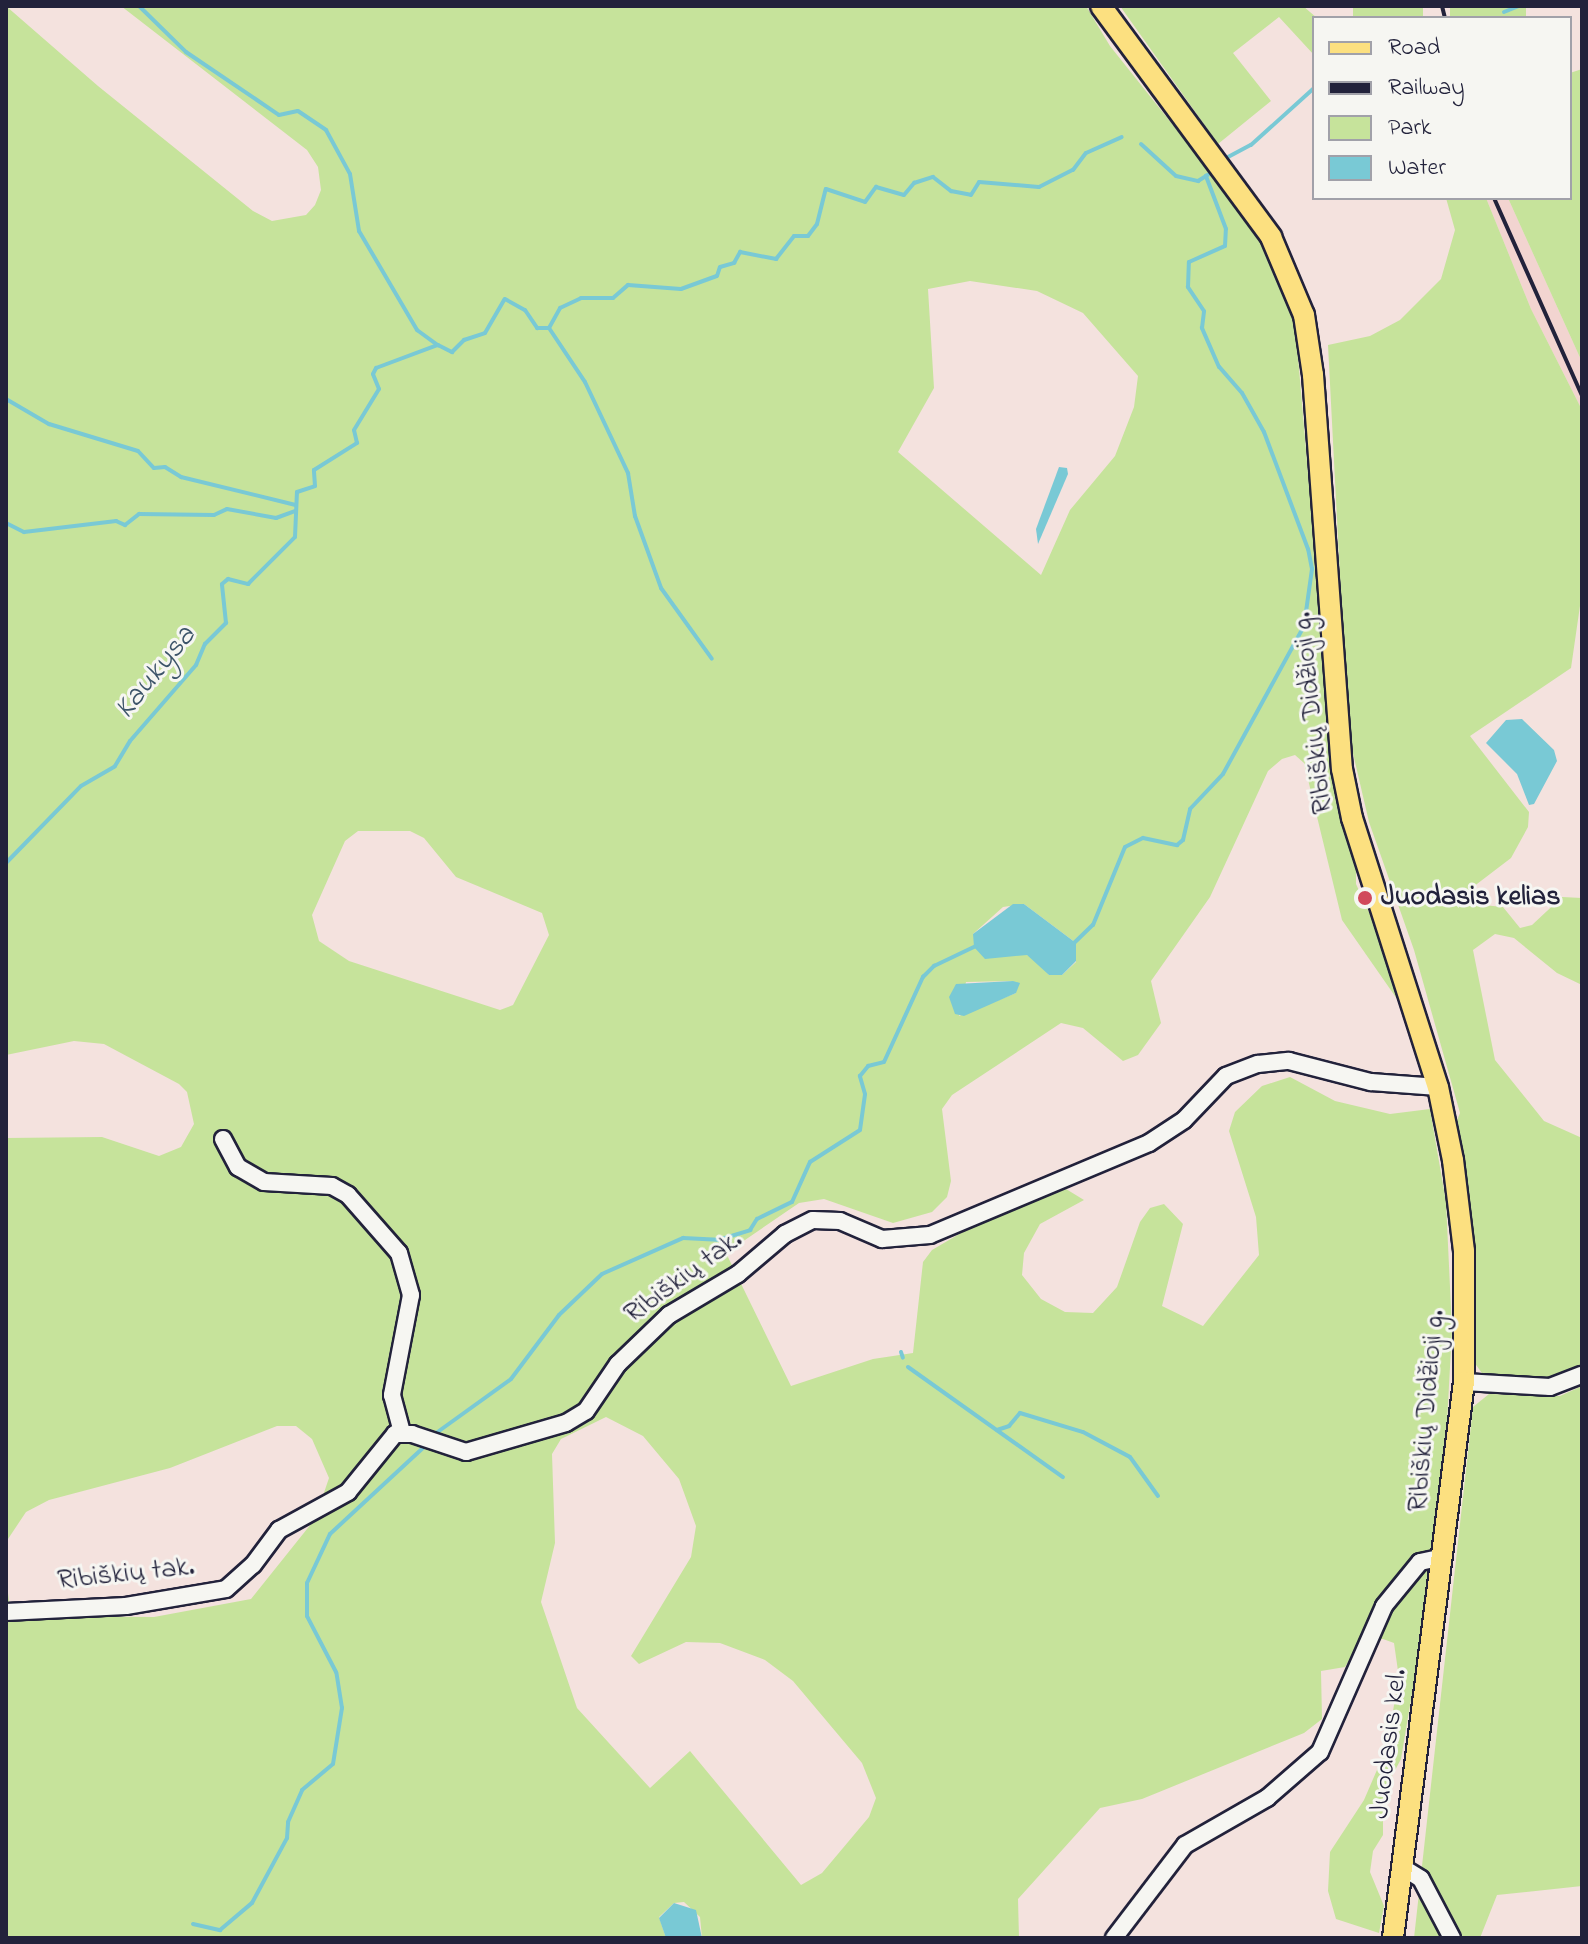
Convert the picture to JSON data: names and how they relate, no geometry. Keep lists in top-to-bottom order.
{
  "streets": {
    "main road": ["Ribiškių Didžioji g.", "Juodasis kel."],
    "street": ["Ribiškių tak."]
  },
  "crossings": [
    ["Ribiškių Didžioji g.", "Ribiškių tak."],
    ["Ribiškių Didžioji g.", "Juodasis kel."]
  ],
  "water": ["Kaukysa"],
  "places": ["Juodasis kelias"],
  "legend": [
    "Road",
    "Railway",
    "Park",
    "Water"
  ]
}
